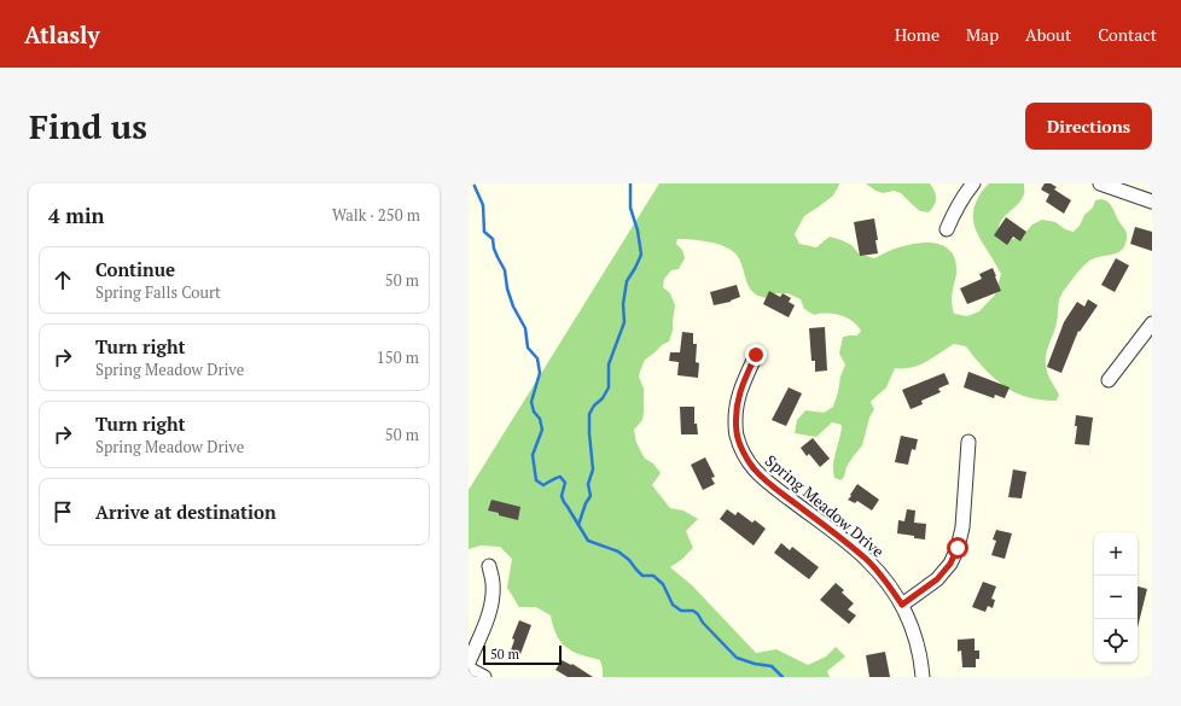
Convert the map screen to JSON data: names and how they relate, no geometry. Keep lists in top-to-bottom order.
{
  "streets": {
    "street": ["Spring Meadow Drive"]
  },
  "scale_bar": "50 m",
  "page": {
    "header": "Atlasly",
    "nav": [
      "Home",
      "Map",
      "About",
      "Contact"
    ],
    "buttons": "Directions",
    "title": "Find us",
    "heading": ["4 min", "Walk · 250 m"],
    "list": [
      ["Continue", "Spring Falls Court", "50 m"],
      ["Turn right", "Spring Meadow Drive", "150 m"],
      ["Turn right", "Spring Meadow Drive", "50 m"],
      "Arrive at destination"
    ],
    "map_buttons": ["+", "−"],
    "scale": "50 m"
  }
}
